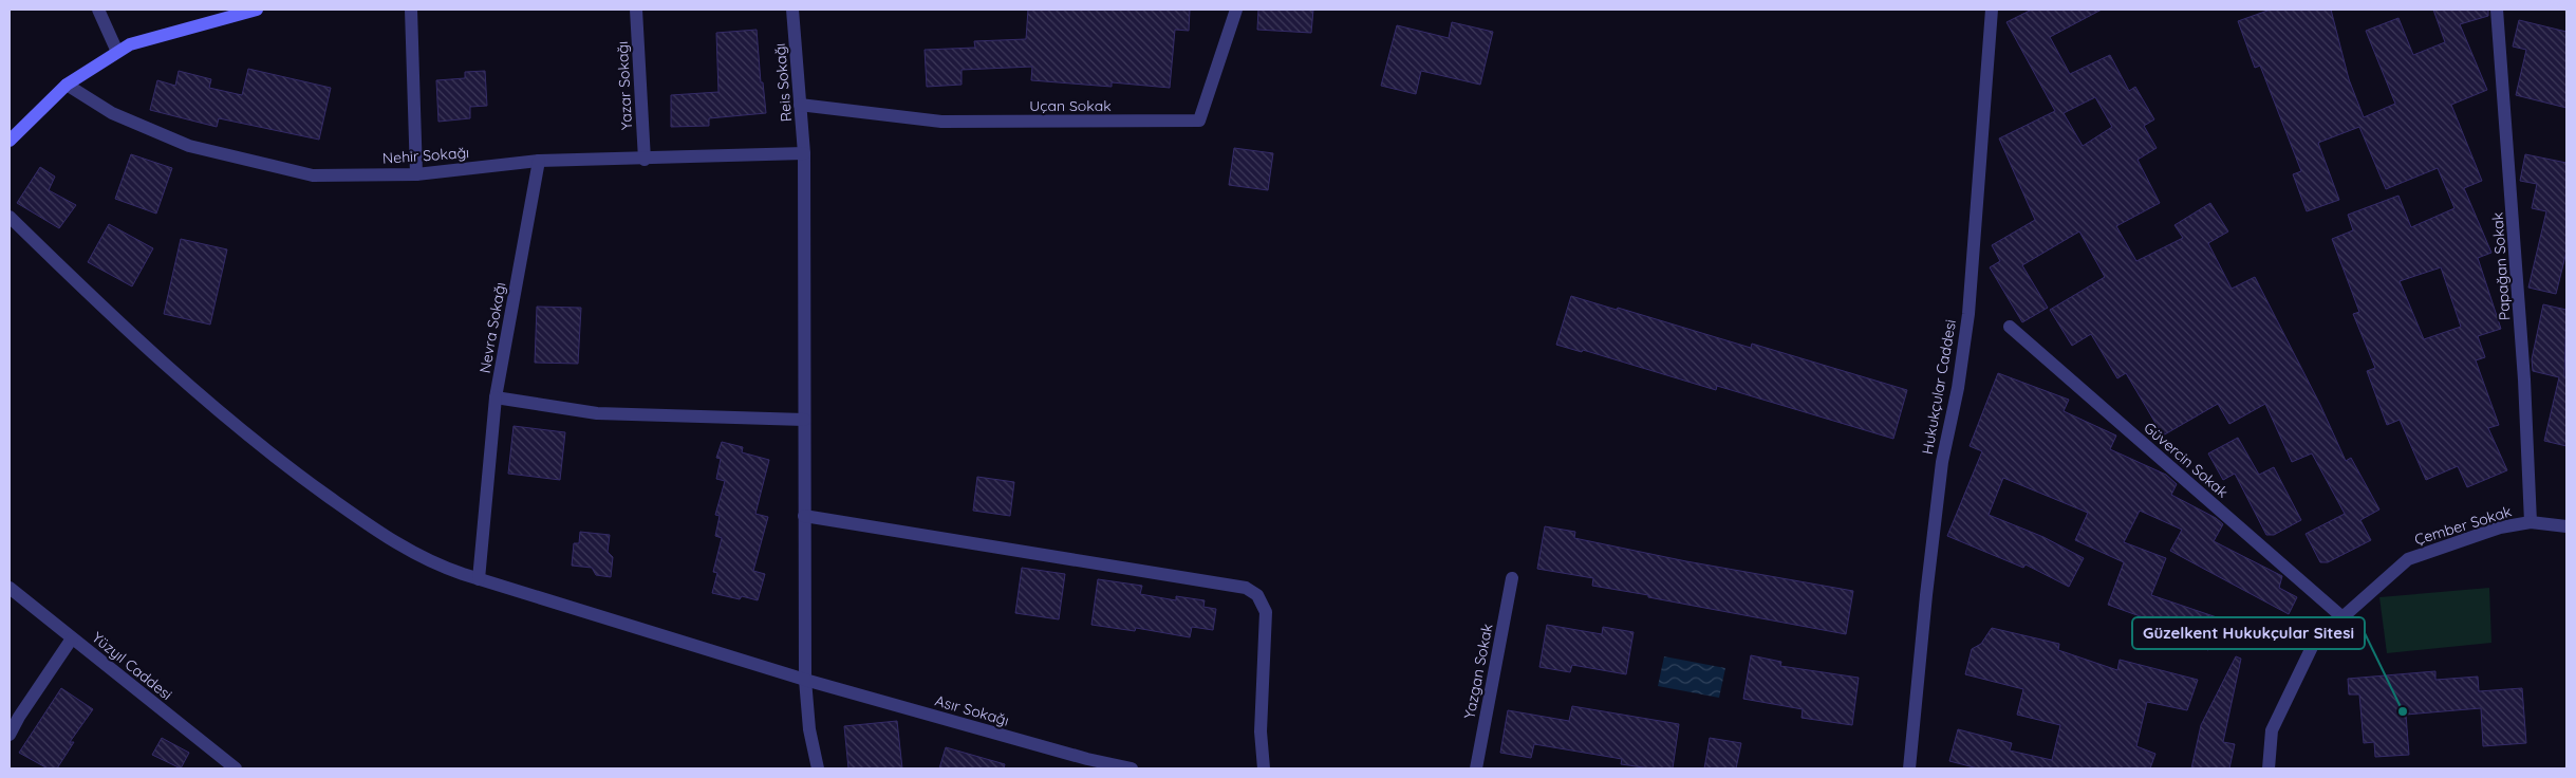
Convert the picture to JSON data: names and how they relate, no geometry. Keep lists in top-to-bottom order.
{
  "streets": {
    "street": [
      "Reis Sokağı",
      "Yazar Sokağı",
      "Uçan Sokak",
      "Nehir Sokağı",
      "Papağan Sokak",
      "Nevra Sokağı",
      "Hukukçular Caddesi",
      "Güvercin Sokak",
      "Çember Sokak",
      "Yüzyıl Caddesi",
      "Yazgan Sokak",
      "Asır Sokağı"
    ]
  },
  "crossings": [
    ["Reis Sokağı", "Uçan Sokak"],
    ["Reis Sokağı", "Nehir Sokağı"],
    ["Reis Sokağı", "Asır Sokağı"],
    ["Yazar Sokağı", "Nehir Sokağı"],
    ["Nehir Sokağı", "Nevra Sokağı"],
    ["Papağan Sokak", "Çember Sokak"],
    ["Nevra Sokağı", "Asır Sokağı"],
    ["Güvercin Sokak", "Çember Sokak"]
  ],
  "places": ["Güzelkent Hukukçular Sitesi"]
}
